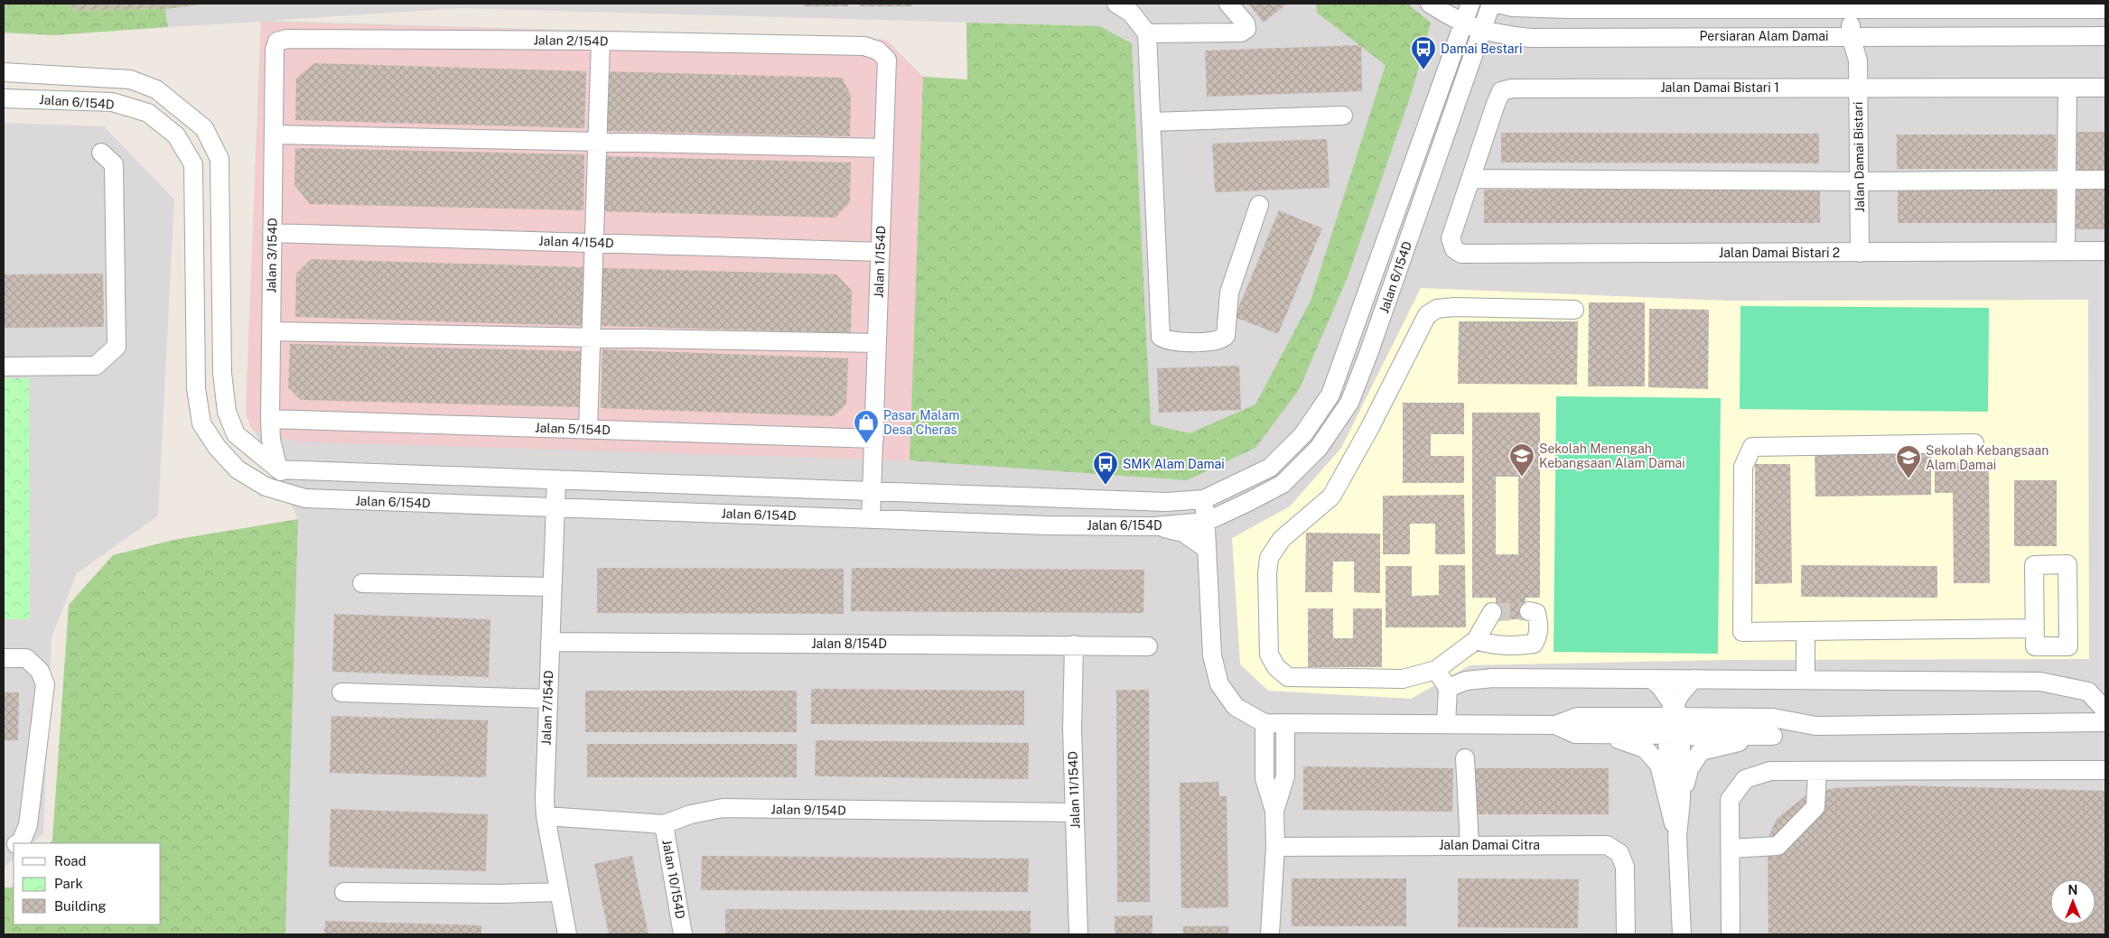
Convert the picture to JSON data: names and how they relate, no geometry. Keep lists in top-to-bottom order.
{
  "streets": {
    "street": [
      "Persiaran Alam Damai",
      "Jalan 2/154D",
      "Jalan Damai Bistari 1",
      "Jalan 6/154D",
      "Jalan Damai Bistari",
      "Jalan 4/154D",
      "Jalan Damai Bistari 2",
      "Jalan 3/154D",
      "Jalan 1/154D",
      "Jalan 5/154D",
      "Jalan 8/154D",
      "Jalan 7/154D",
      "Jalan 11/154D",
      "Jalan 9/154D",
      "Jalan Damai Citra",
      "Jalan 10/154D"
    ]
  },
  "crossings": [
    ["Persiaran Alam Damai", "Jalan 6/154D"],
    ["Persiaran Alam Damai", "Jalan Damai Bistari"],
    ["Jalan 2/154D", "Jalan 3/154D"],
    ["Jalan 2/154D", "Jalan 1/154D"],
    ["Jalan Damai Bistari 1", "Jalan Damai Bistari"],
    ["Jalan Damai Bistari 1", "Jalan Damai Bistari 2"],
    ["Jalan 6/154D", "Jalan 3/154D"],
    ["Jalan 6/154D", "Jalan 1/154D"],
    ["Jalan 6/154D", "Jalan 7/154D"],
    ["Jalan Damai Bistari", "Jalan Damai Bistari 2"],
    ["Jalan 4/154D", "Jalan 3/154D"],
    ["Jalan 4/154D", "Jalan 1/154D"],
    ["Jalan 3/154D", "Jalan 5/154D"],
    ["Jalan 1/154D", "Jalan 5/154D"],
    ["Jalan 8/154D", "Jalan 7/154D"],
    ["Jalan 8/154D", "Jalan 11/154D"],
    ["Jalan 7/154D", "Jalan 9/154D"],
    ["Jalan 11/154D", "Jalan 9/154D"],
    ["Jalan 9/154D", "Jalan 10/154D"]
  ],
  "places": {
    "bus stop": ["Damai Bestari", "SMK Alam Damai"],
    "shop": ["Pasar Malam Desa Cheras"],
    "school or university": ["Sekolah Menengah Kebangsaan Alam Damai", "Sekolah Kebangsaan Alam Damai"]
  },
  "legend": ["Road", "Park", "Building"],
  "north": "top"
}
